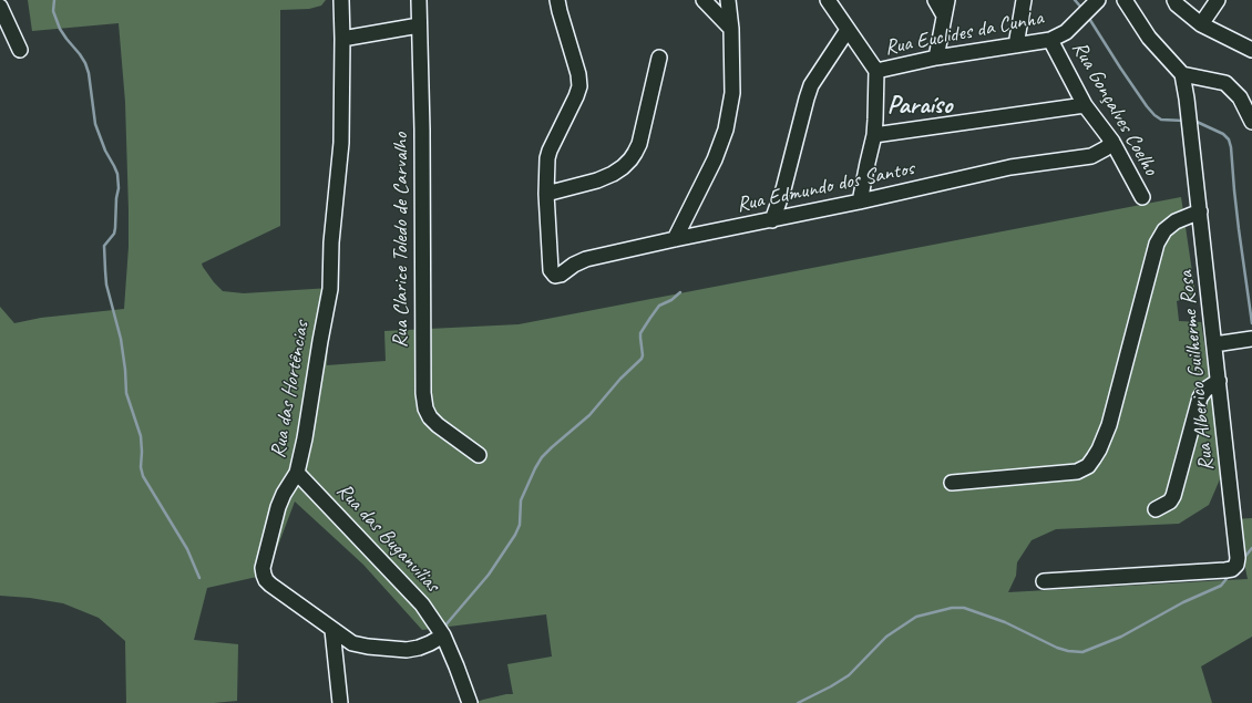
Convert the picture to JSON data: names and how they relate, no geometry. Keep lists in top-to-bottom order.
{
  "streets": {
    "street": [
      "Rua Euclides da Cunha",
      "Rua Gonçalves Coelho",
      "Rua Edmundo dos Santos",
      "Rua Clarice Toledo de Carvalho",
      "Rua Alberico Guilherme Rosa",
      "Rua das Hortências",
      "Rua das Buganvílias"
    ]
  },
  "crossings": [
    ["Rua Euclides da Cunha", "Rua Gonçalves Coelho"],
    ["Rua Gonçalves Coelho", "Rua Edmundo dos Santos"],
    ["Rua das Hortências", "Rua das Buganvílias"]
  ],
  "districts": ["Paraíso"]
}
